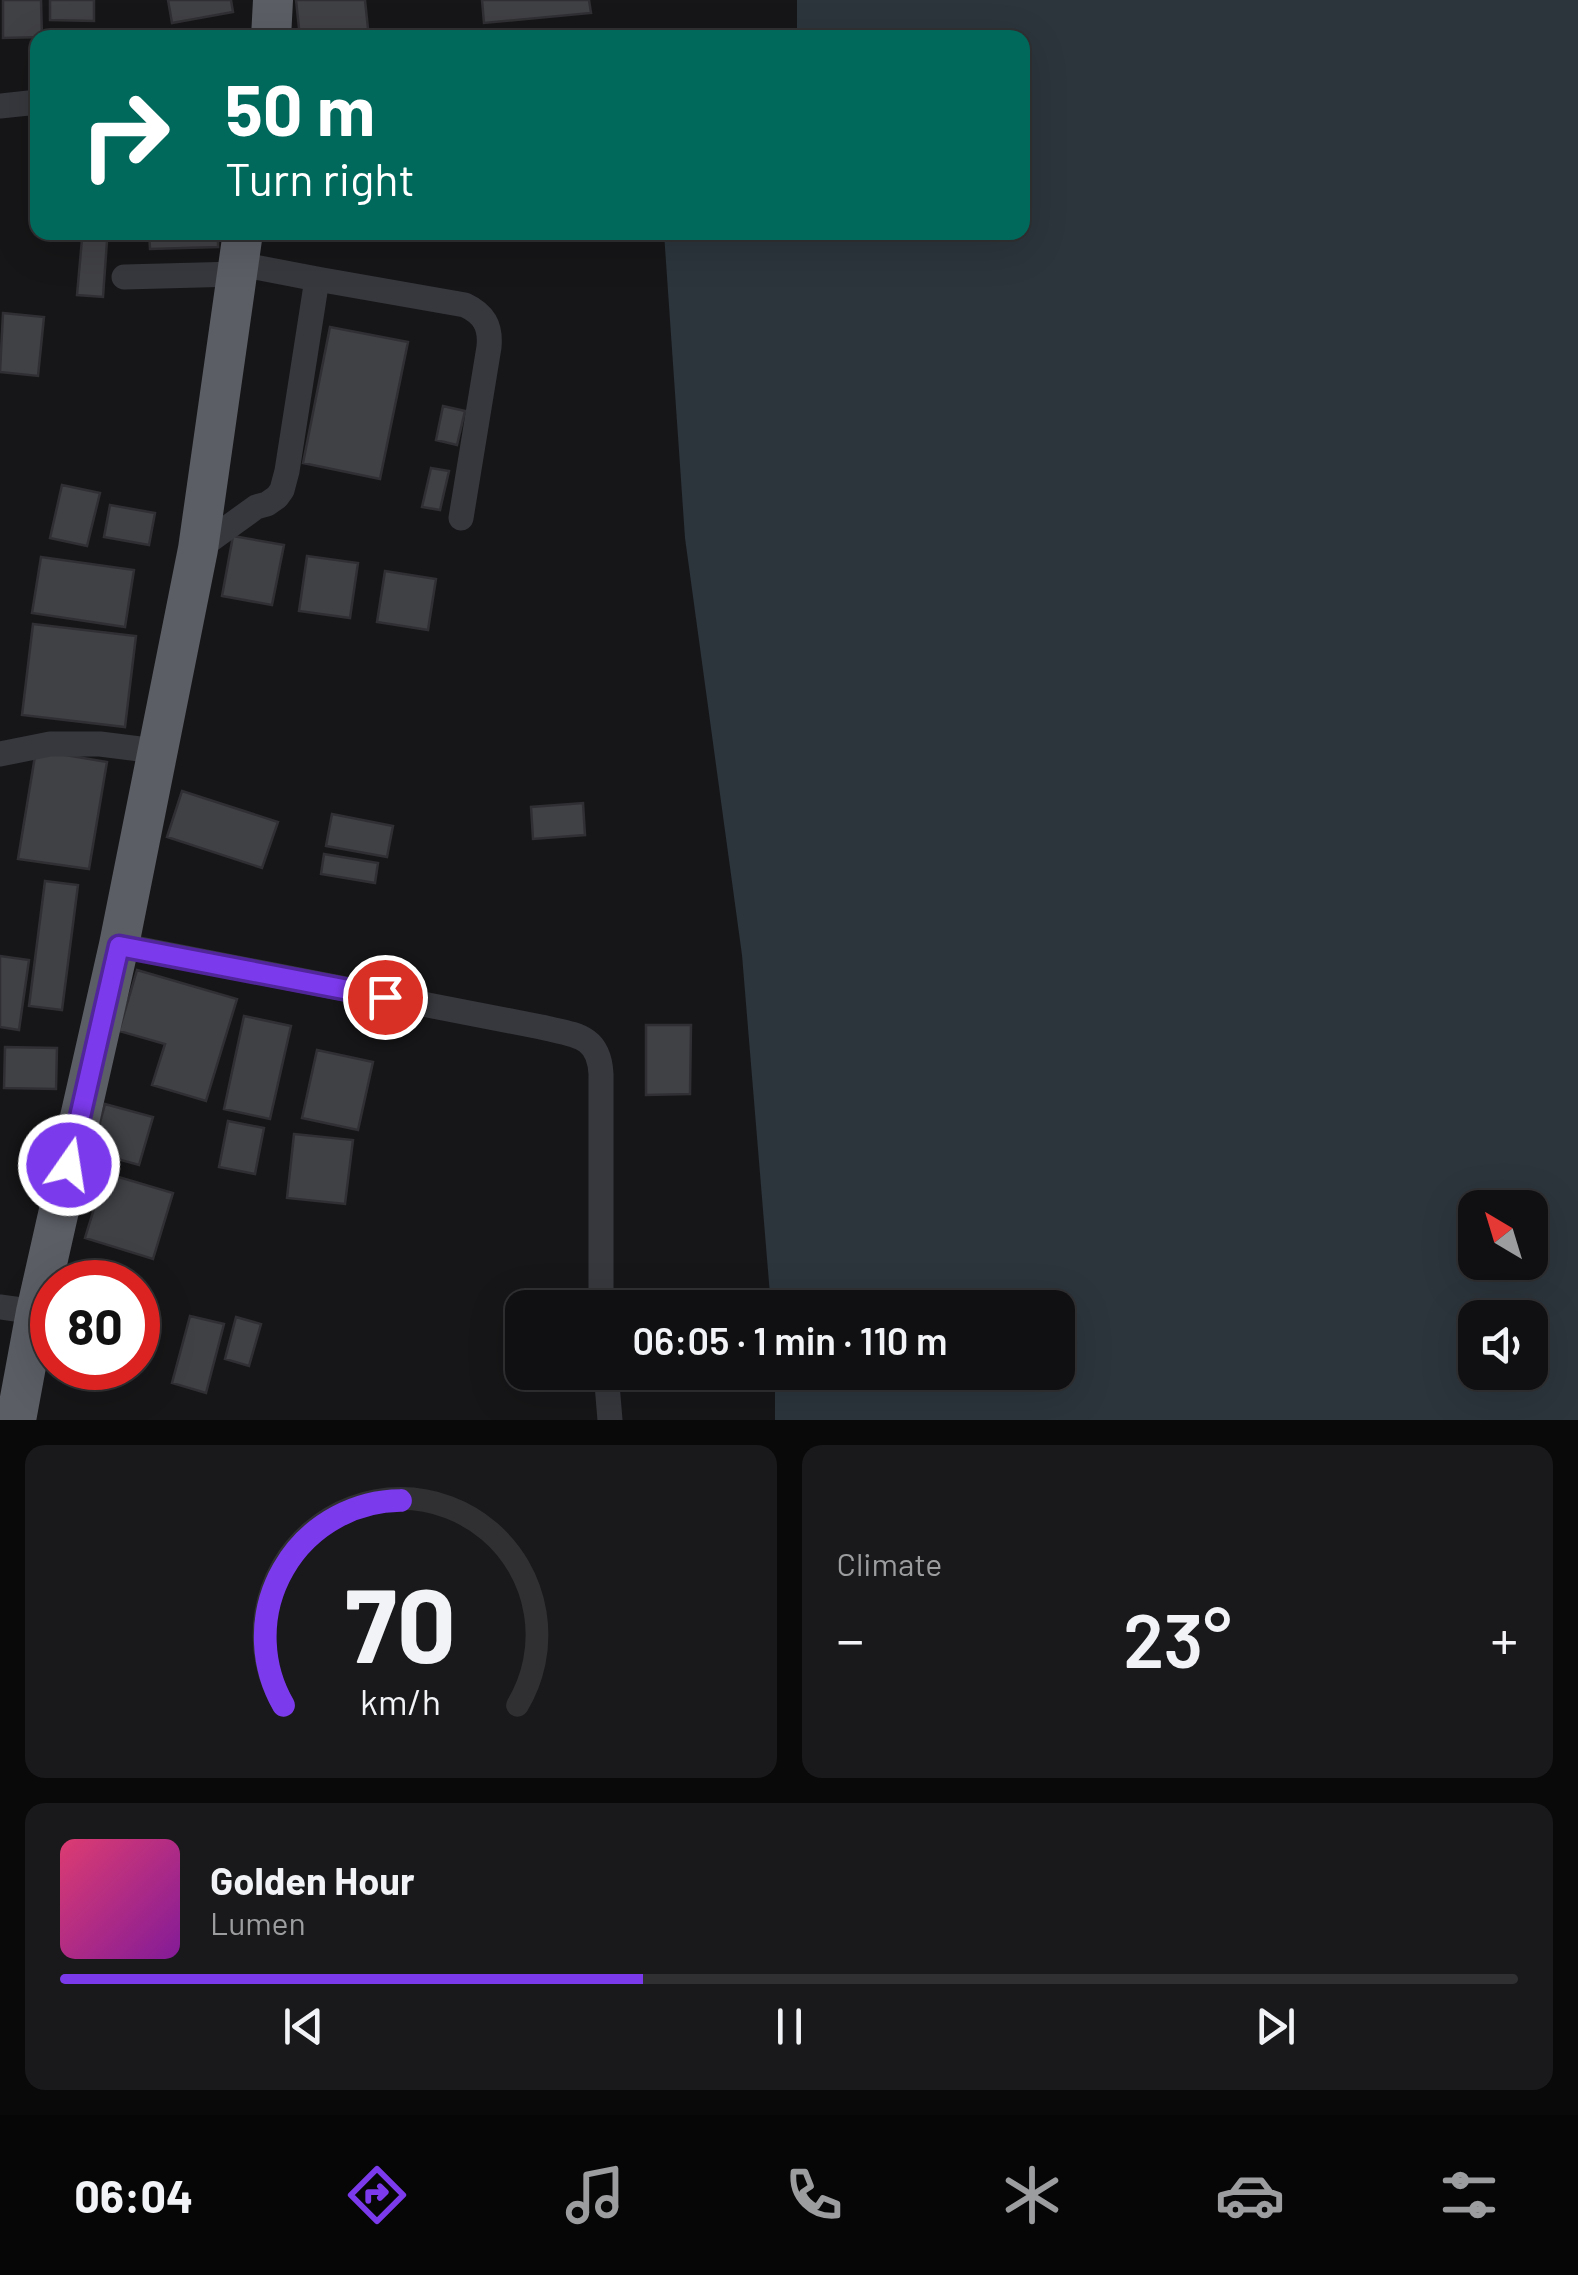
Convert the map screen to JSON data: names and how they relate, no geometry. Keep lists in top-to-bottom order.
{
  "north": "top left",
  "page": {
    "turn": ["50 m", "Turn right"],
    "limit": "80",
    "trip": "06:05 · 1 min · 110 m",
    "tile": "Climate",
    "heat": ["−", "23°", "+"],
    "song": ["Golden Hour", "Lumen"],
    "tabs": "06:04",
    "gauge": ["70", "km/h"]
  }
}
